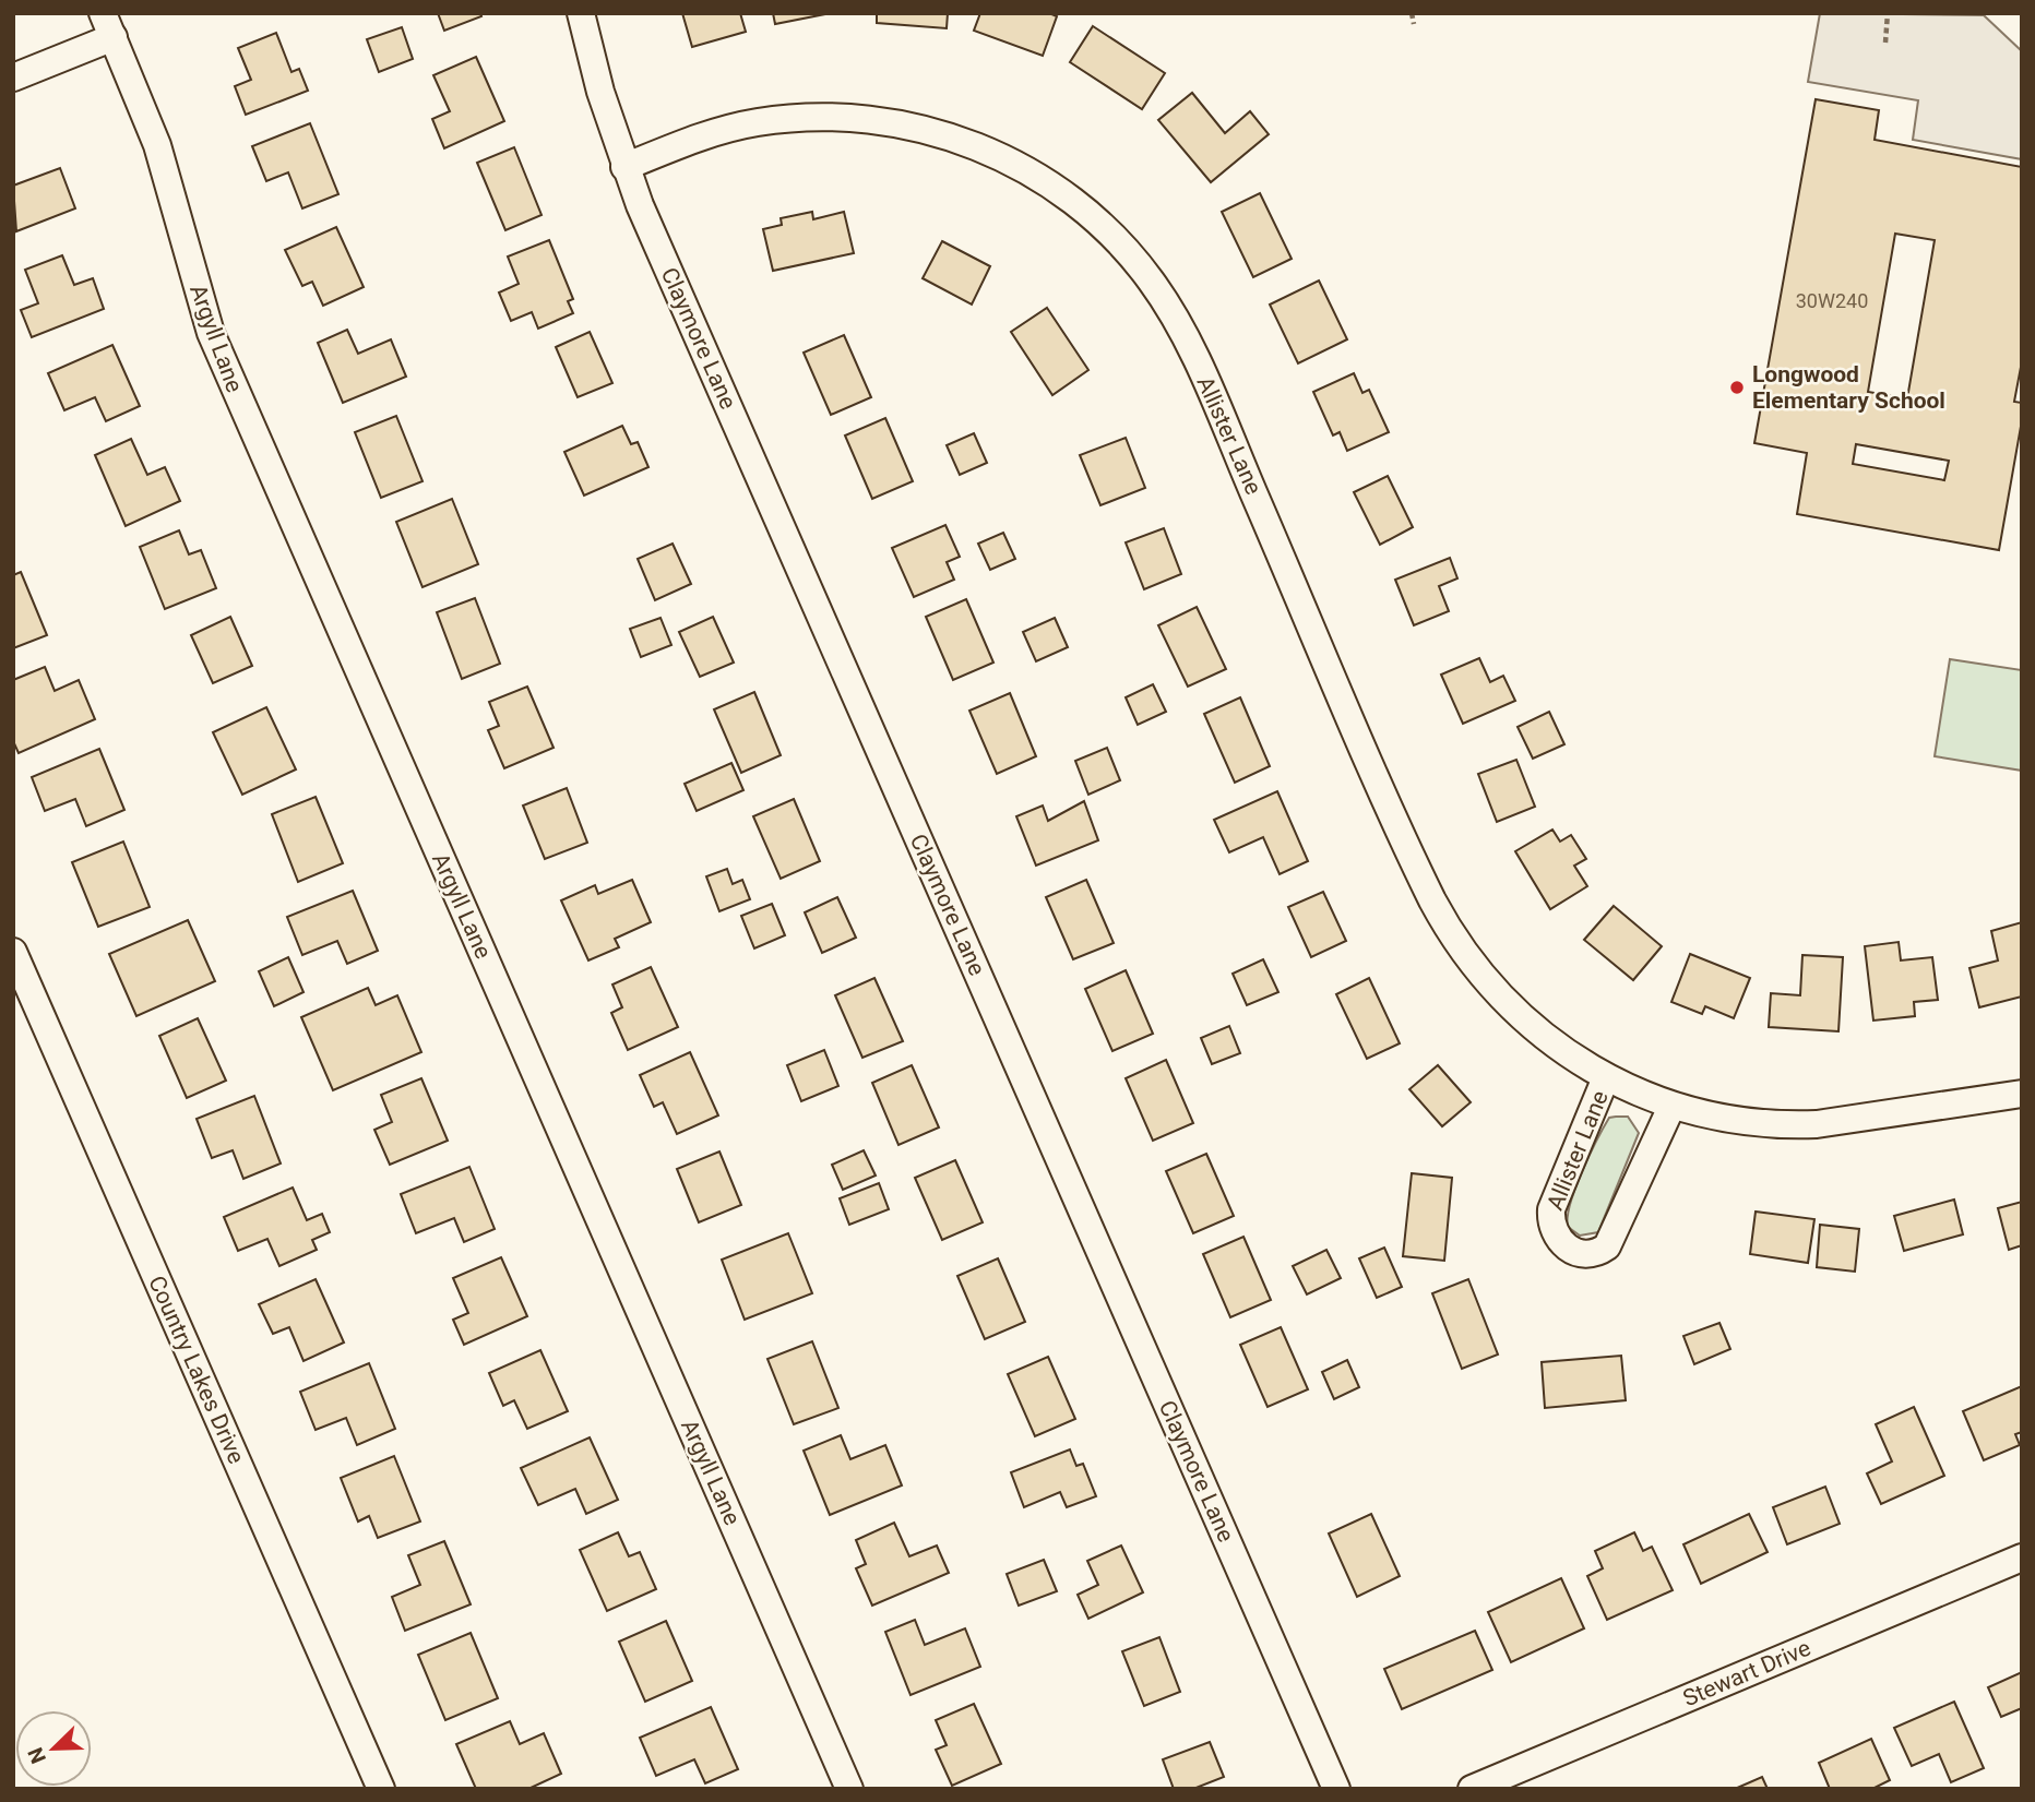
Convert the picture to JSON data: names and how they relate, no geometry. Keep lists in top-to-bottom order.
{
  "streets": {
    "street": [
      "Argyll Lane",
      "Claymore Lane",
      "Allister Lane",
      "Country Lakes Drive",
      "Stewart Drive"
    ]
  },
  "crossings": [
    ["Claymore Lane", "Allister Lane"]
  ],
  "places": ["Longwood Elementary School"],
  "house_numbers": ["30W240"],
  "north": "bottom left"
}
